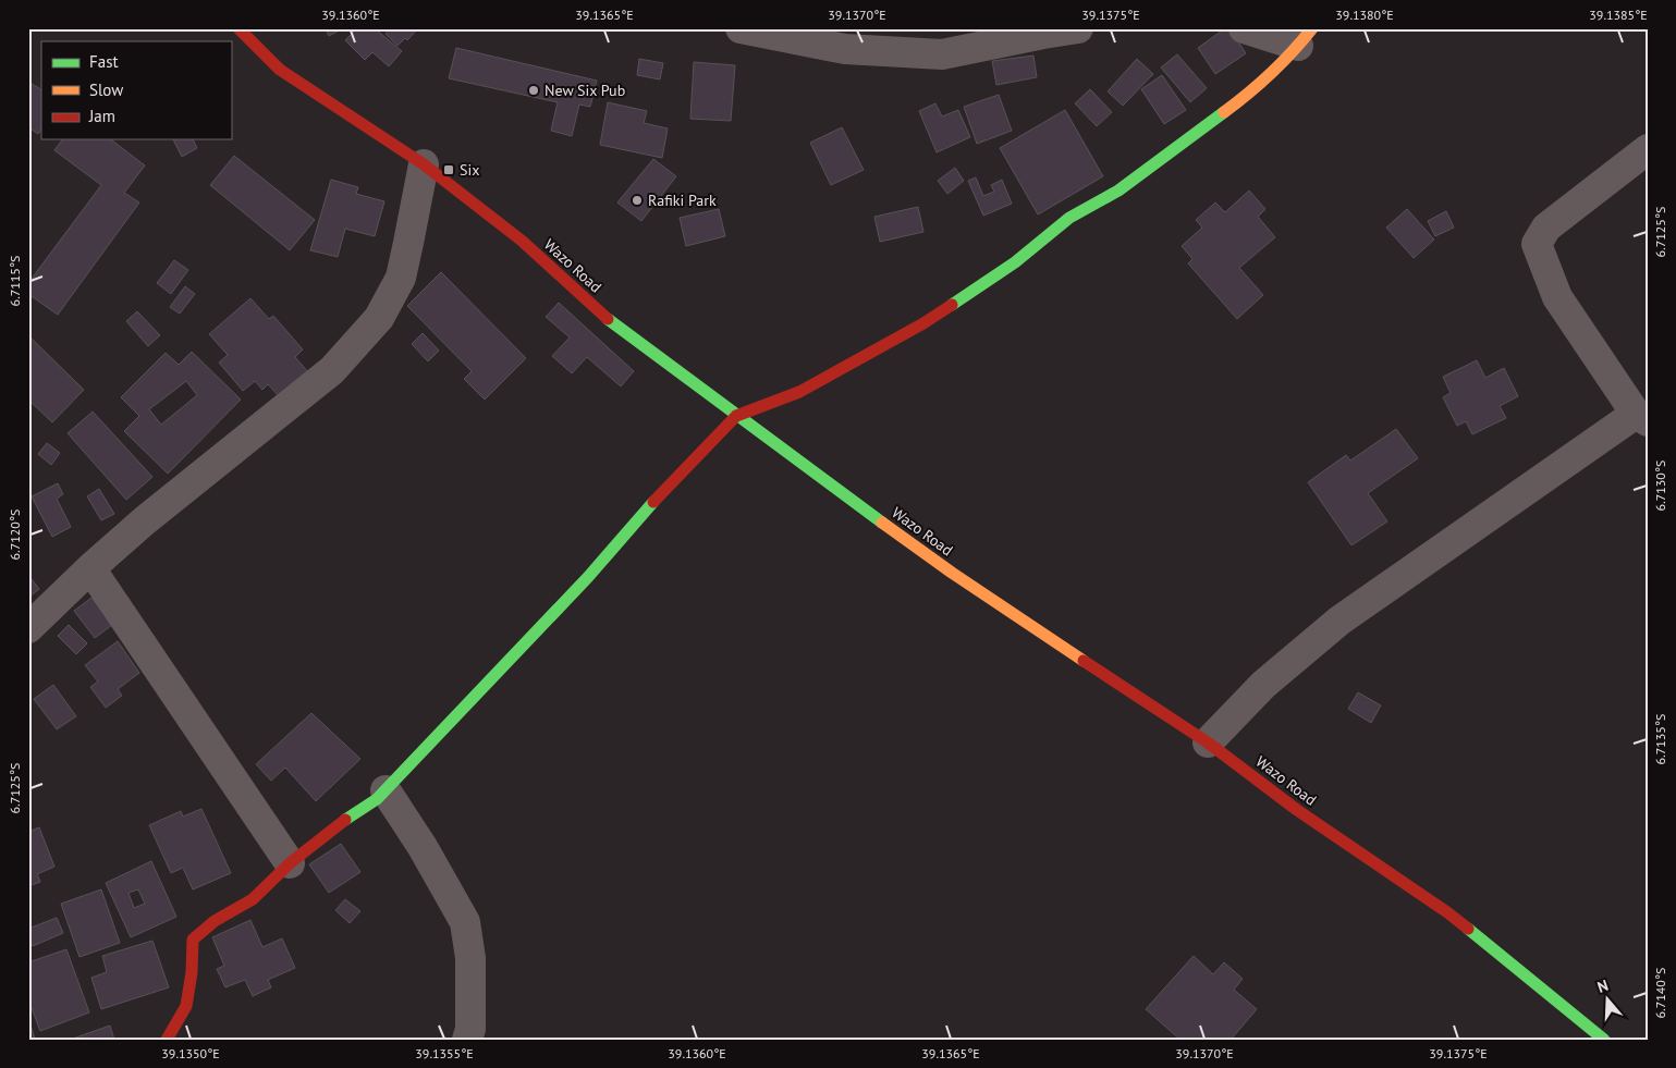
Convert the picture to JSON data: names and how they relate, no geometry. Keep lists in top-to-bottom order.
{
  "streets": {
    "main road": ["Wazo Road"]
  },
  "places": {
    "other": ["New Six Pub", "Rafiki Park"],
    "transit": ["Six"]
  },
  "legend": ["Fast", "Slow", "Jam"],
  "north": "top",
  "coordinates": [
    "39.1360°E",
    "39.1365°E",
    "39.1370°E",
    "39.1375°E",
    "39.1380°E",
    "39.1385°E",
    "6.7125°S",
    "6.7115°S",
    "6.7130°S",
    "6.7120°S",
    "6.7135°S",
    "6.7140°S",
    "39.1350°E",
    "39.1355°E"
  ]
}
